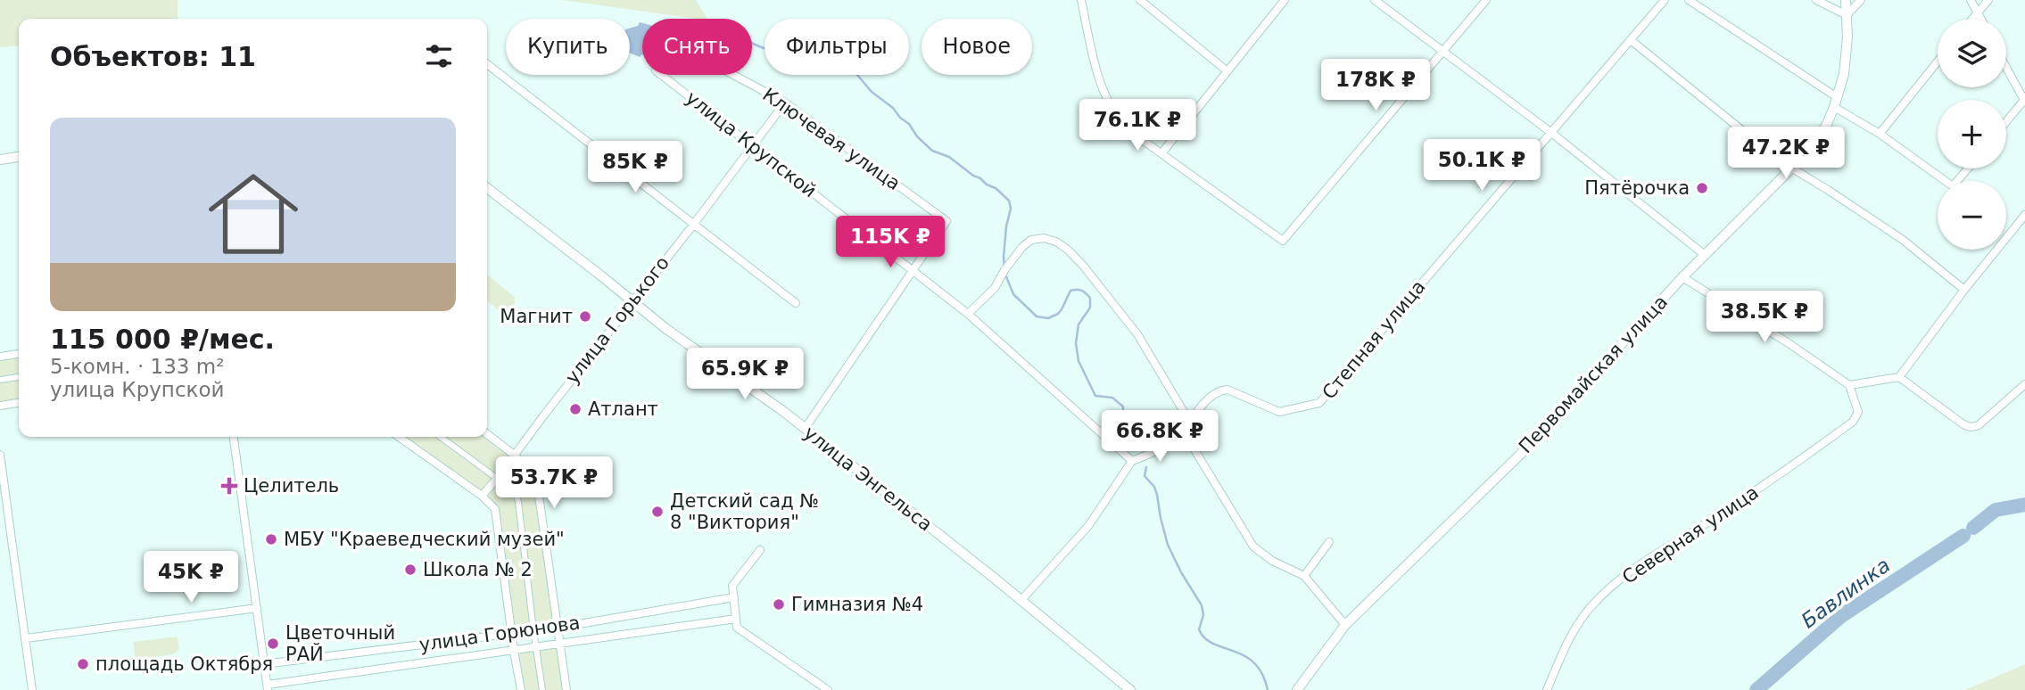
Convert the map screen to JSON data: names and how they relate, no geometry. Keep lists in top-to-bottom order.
{
  "streets": {
    "street": [
      "Ключевая улица",
      "улица Крупской",
      "улица Горького",
      "Степная улица",
      "Первомайская улица",
      "улица Энгельса",
      "Северная улица",
      "улица Горюнова"
    ]
  },
  "crossings": [
    ["Ключевая улица", "улица Крупской"],
    ["Ключевая улица", "улица Горького"],
    ["улица Крупской", "улица Горького"],
    ["улица Горького", "улица Энгельса"]
  ],
  "water": ["Бавлинка"],
  "places": {
    "other": [
      "Пятёрочка",
      "Магнит",
      "Атлант",
      "Детский сад № 8 \"Виктория\"",
      "МБУ \"Краеведческий музей\"",
      "Школа № 2",
      "Гимназия №4",
      "Цветочный РАЙ",
      "площадь Октября"
    ],
    "health": ["Целитель"]
  },
  "page": {
    "map_buttons": ["+", "−"],
    "chip": [
      "Купить",
      "Снять",
      "Фильтры",
      "Новое"
    ],
    "heading": "Объектов: 11",
    "price": [
      "178K ₽",
      "76.1K ₽",
      "47.2K ₽",
      "50.1K ₽",
      "85K ₽",
      "115K ₽",
      "38.5K ₽",
      "65.9K ₽",
      "66.8K ₽",
      "53.7K ₽",
      "45K ₽"
    ],
    "list": [
      {
        "name": "115 000 ₽/мес.",
        "note": "5-комн. · 133 m² · улица Крупской"
      }
    ]
  }
}
